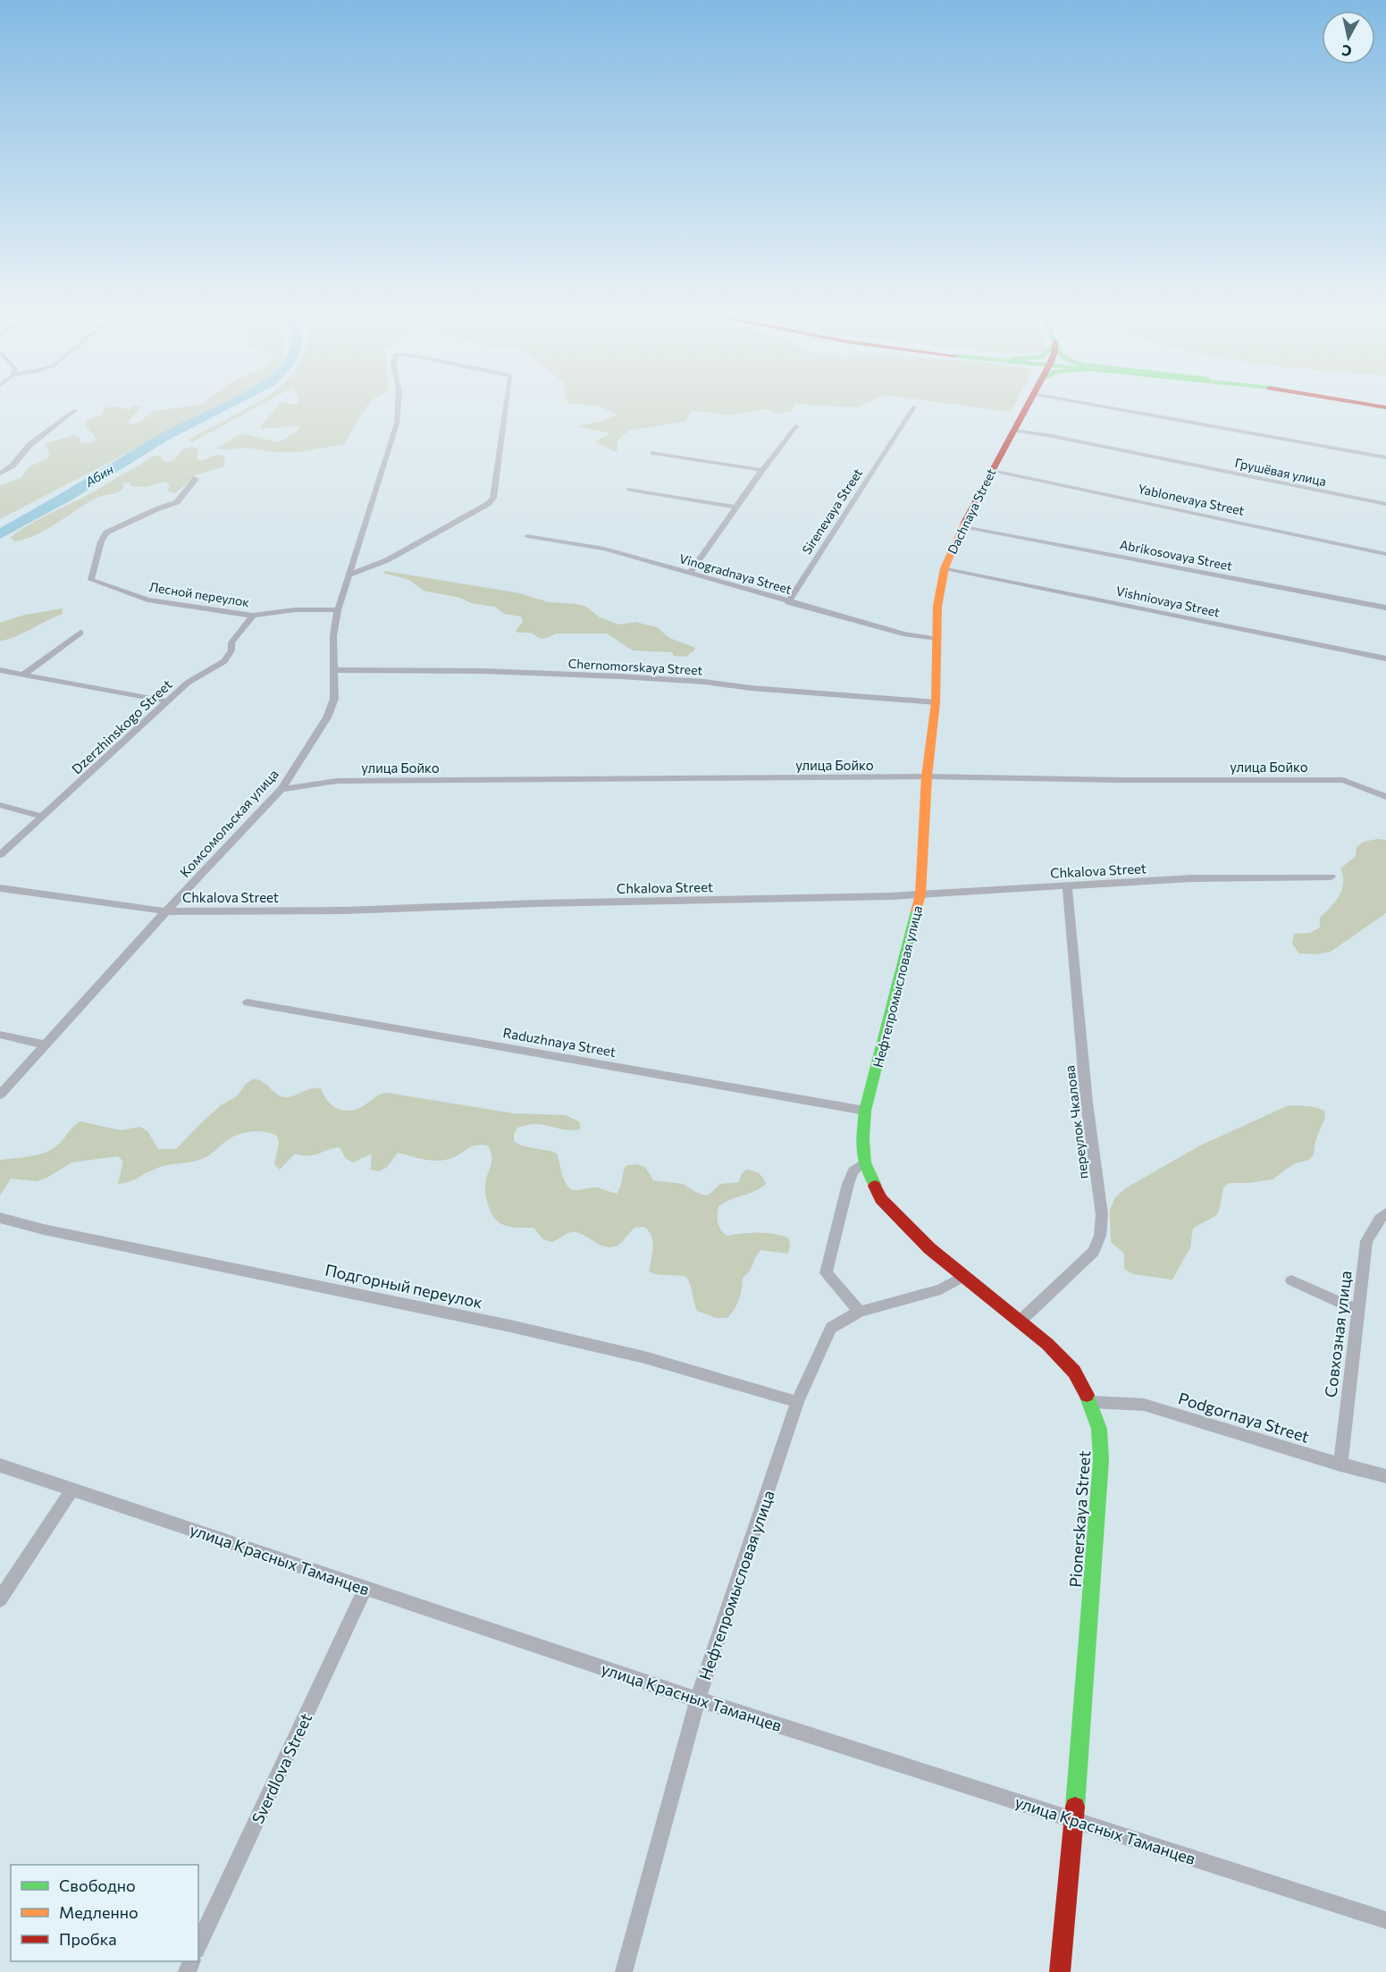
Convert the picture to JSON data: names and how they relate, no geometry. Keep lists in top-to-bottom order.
{
  "streets": {
    "main road": ["Dachnaya Street", "Нефтепромысловая улица", "Pionerskaya Street"],
    "street": [
      "Грушёвая улица",
      "Yablonevaya Street",
      "Sirenevaya Street",
      "Abrikosovaya Street",
      "Vinogradnaya Street",
      "Лесной переулок",
      "Vishniovaya Street",
      "Chernomorskaya Street",
      "Dzerzhinskogo Street",
      "улица Бойко",
      "Комсомольская улица",
      "Chkalova Street",
      "Raduzhnaya Street",
      "переулок Чкалова",
      "Подгорный переулок",
      "Совхозная улица",
      "Podgornaya Street",
      "улица Красных Таманцев",
      "Sverdlova Street"
    ]
  },
  "crossings": [
    ["Грушёвая улица", "Dachnaya Street"],
    ["Yablonevaya Street", "Dachnaya Street"],
    ["Sirenevaya Street", "Vinogradnaya Street"],
    ["Dachnaya Street", "Abrikosovaya Street"],
    ["Dachnaya Street", "Vinogradnaya Street"],
    ["Dachnaya Street", "Vishniovaya Street"],
    ["Dachnaya Street", "Нефтепромысловая улица"],
    ["Vinogradnaya Street", "Нефтепромысловая улица"],
    ["Лесной переулок", "Dzerzhinskogo Street"],
    ["Лесной переулок", "Комсомольская улица"],
    ["Chernomorskaya Street", "Комсомольская улица"],
    ["Chernomorskaya Street", "Нефтепромысловая улица"],
    ["улица Бойко", "Комсомольская улица"],
    ["улица Бойко", "Нефтепромысловая улица"],
    ["Комсомольская улица", "Chkalova Street"],
    ["Chkalova Street", "Нефтепромысловая улица"],
    ["Chkalova Street", "переулок Чкалова"],
    ["Нефтепромысловая улица", "Raduzhnaya Street"],
    ["Нефтепромысловая улица", "Подгорный переулок"],
    ["Нефтепромысловая улица", "Pionerskaya Street"],
    ["Нефтепромысловая улица", "улица Красных Таманцев"],
    ["переулок Чкалова", "Pionerskaya Street"],
    ["Совхозная улица", "Podgornaya Street"],
    ["Podgornaya Street", "Pionerskaya Street"],
    ["Pionerskaya Street", "улица Красных Таманцев"],
    ["улица Красных Таманцев", "Sverdlova Street"]
  ],
  "water": ["Абин"],
  "legend": ["Свободно", "Медленно", "Пробка"],
  "north": "bottom"
}
